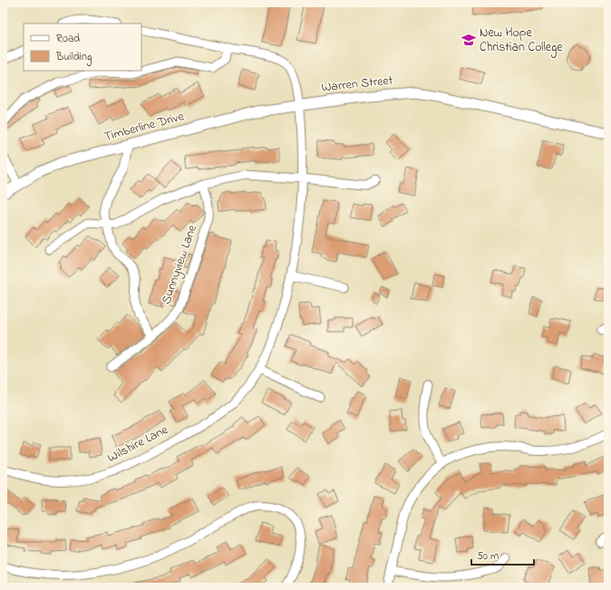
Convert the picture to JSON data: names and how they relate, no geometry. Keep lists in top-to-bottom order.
{
  "streets": {
    "street": [
      "Warren Street",
      "Timberline Drive",
      "Sunnyview Lane",
      "Wilshire Lane"
    ]
  },
  "crossings": [
    ["Warren Street", "Timberline Drive"],
    ["Warren Street", "Wilshire Lane"],
    ["Timberline Drive", "Wilshire Lane"]
  ],
  "places": {
    "school or university": ["New Hope Christian College"]
  },
  "legend": ["Road", "Building"],
  "scale_bar": "50 m"
}
